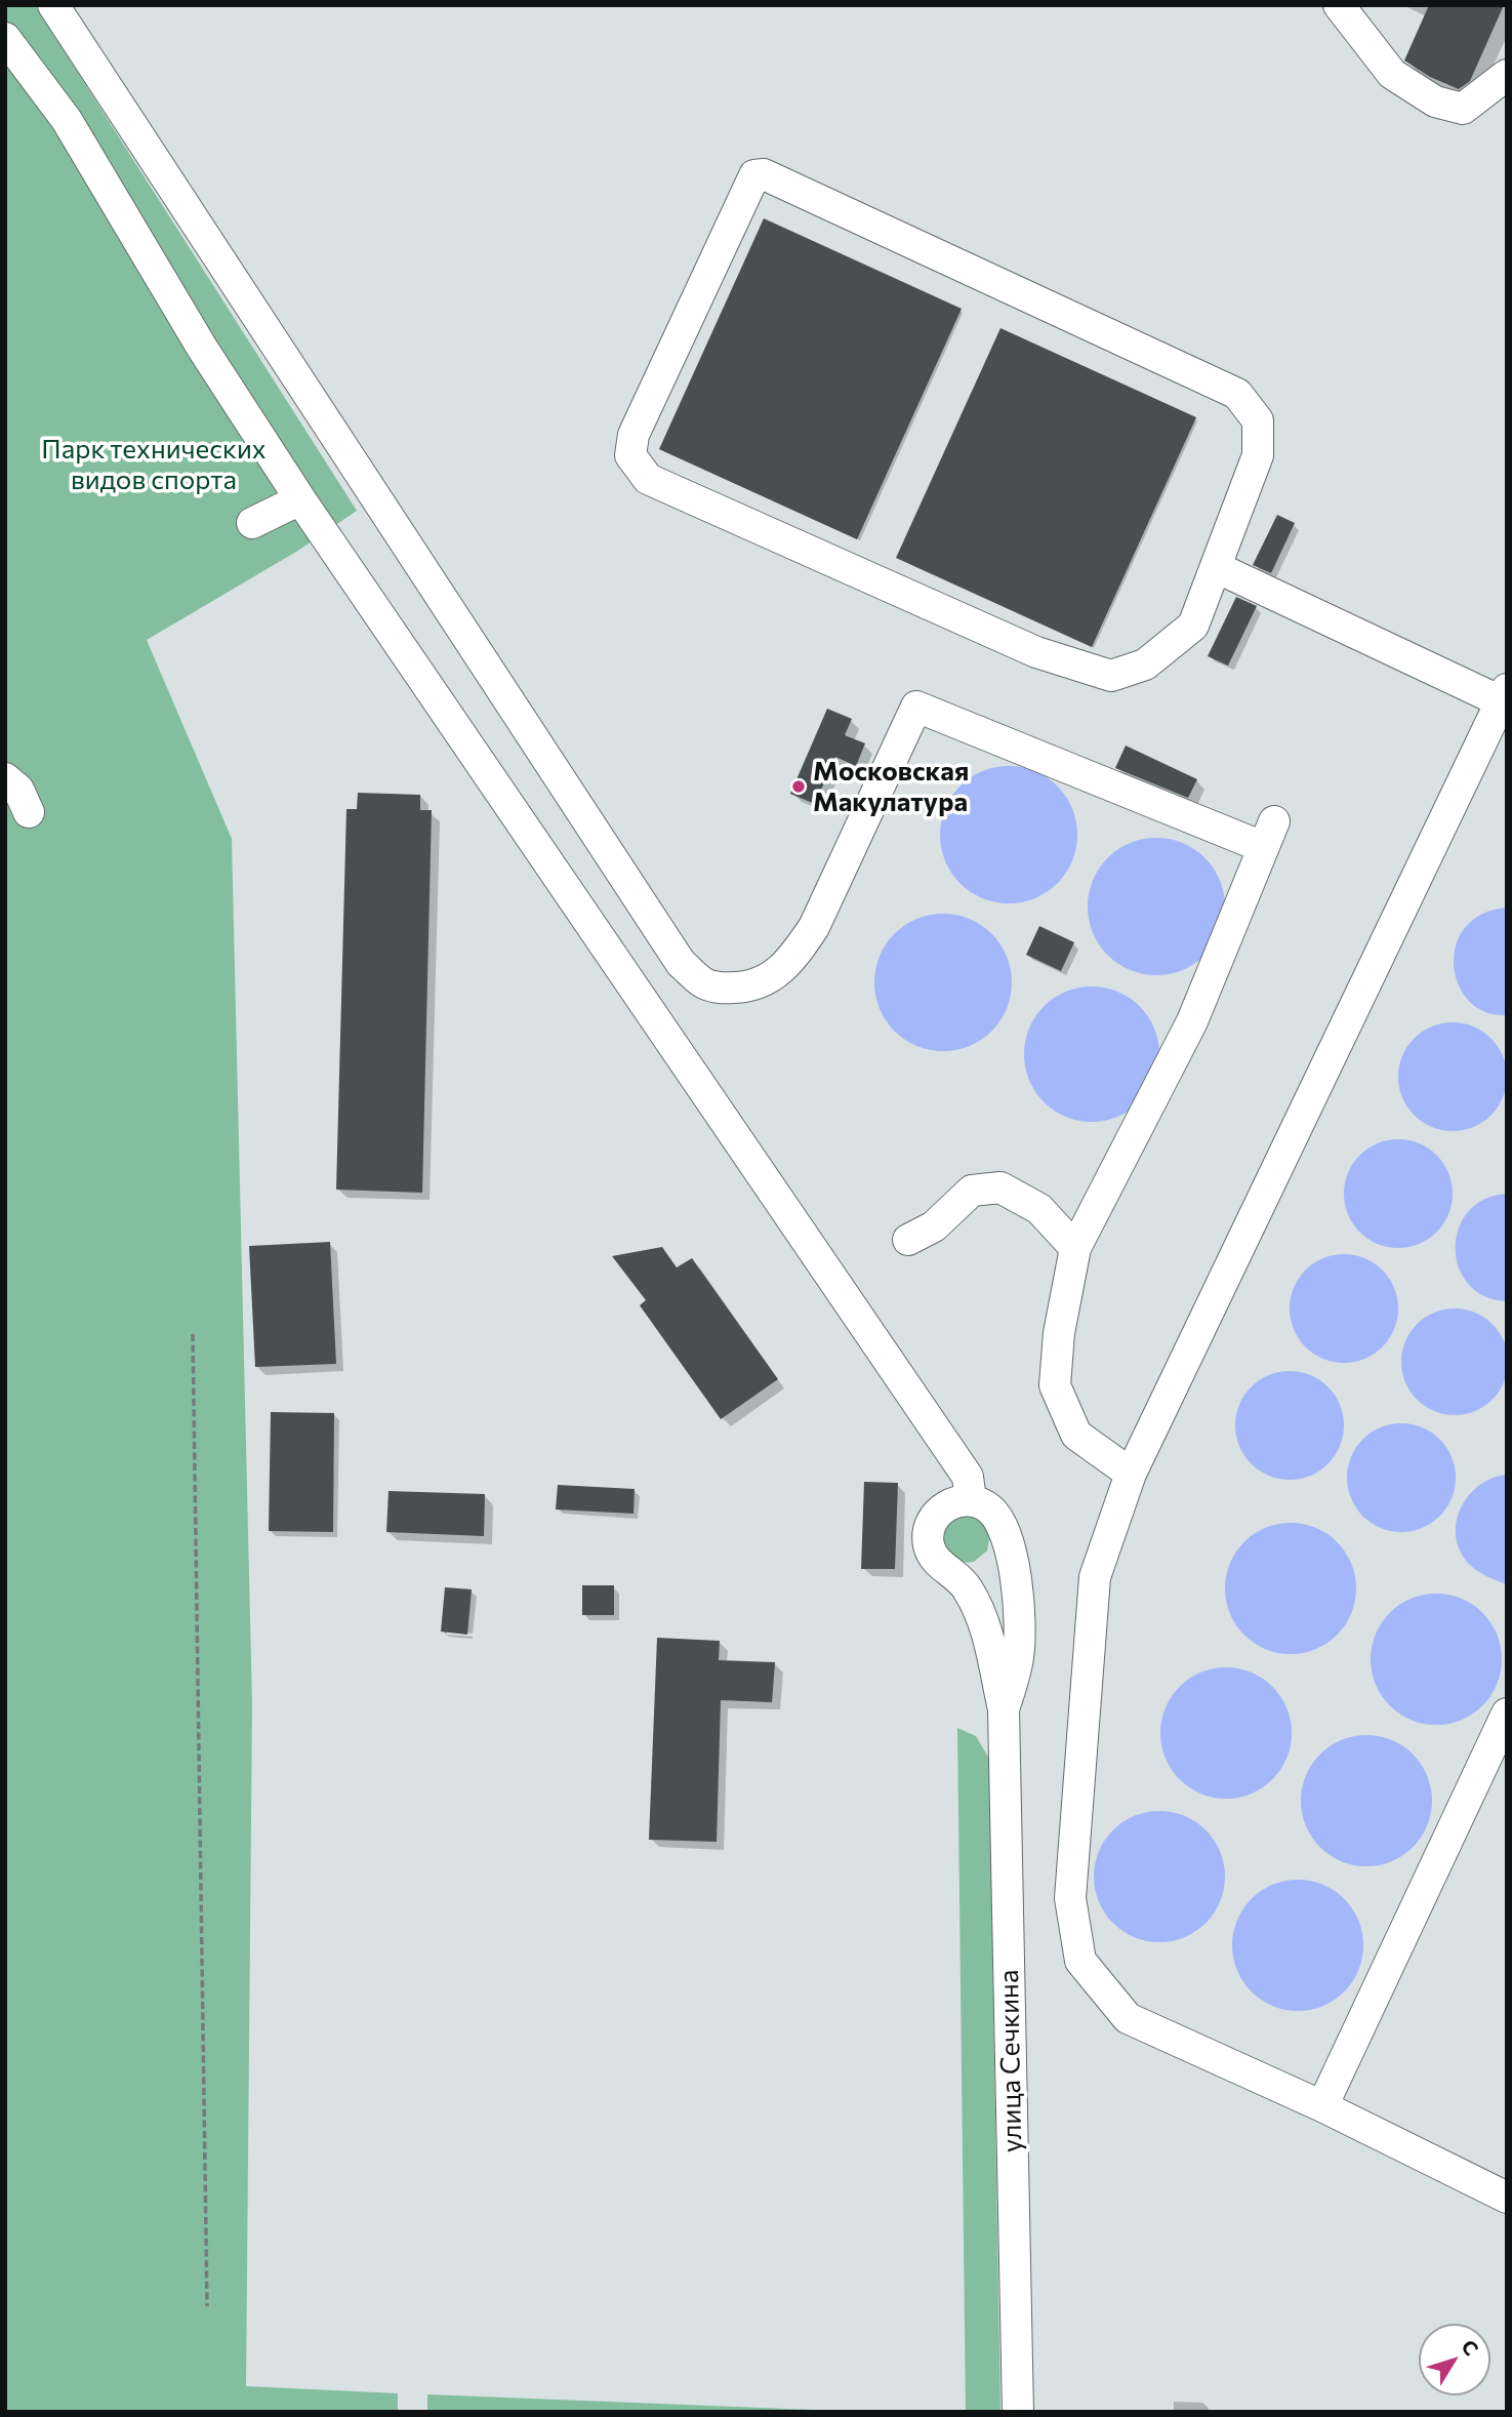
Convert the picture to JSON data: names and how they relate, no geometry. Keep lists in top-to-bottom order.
{
  "streets": {
    "street": ["улица Сечкина"]
  },
  "parks": ["Парк технических видов спорта"],
  "places": ["Московская Макулатура"],
  "north": "top right"
}
